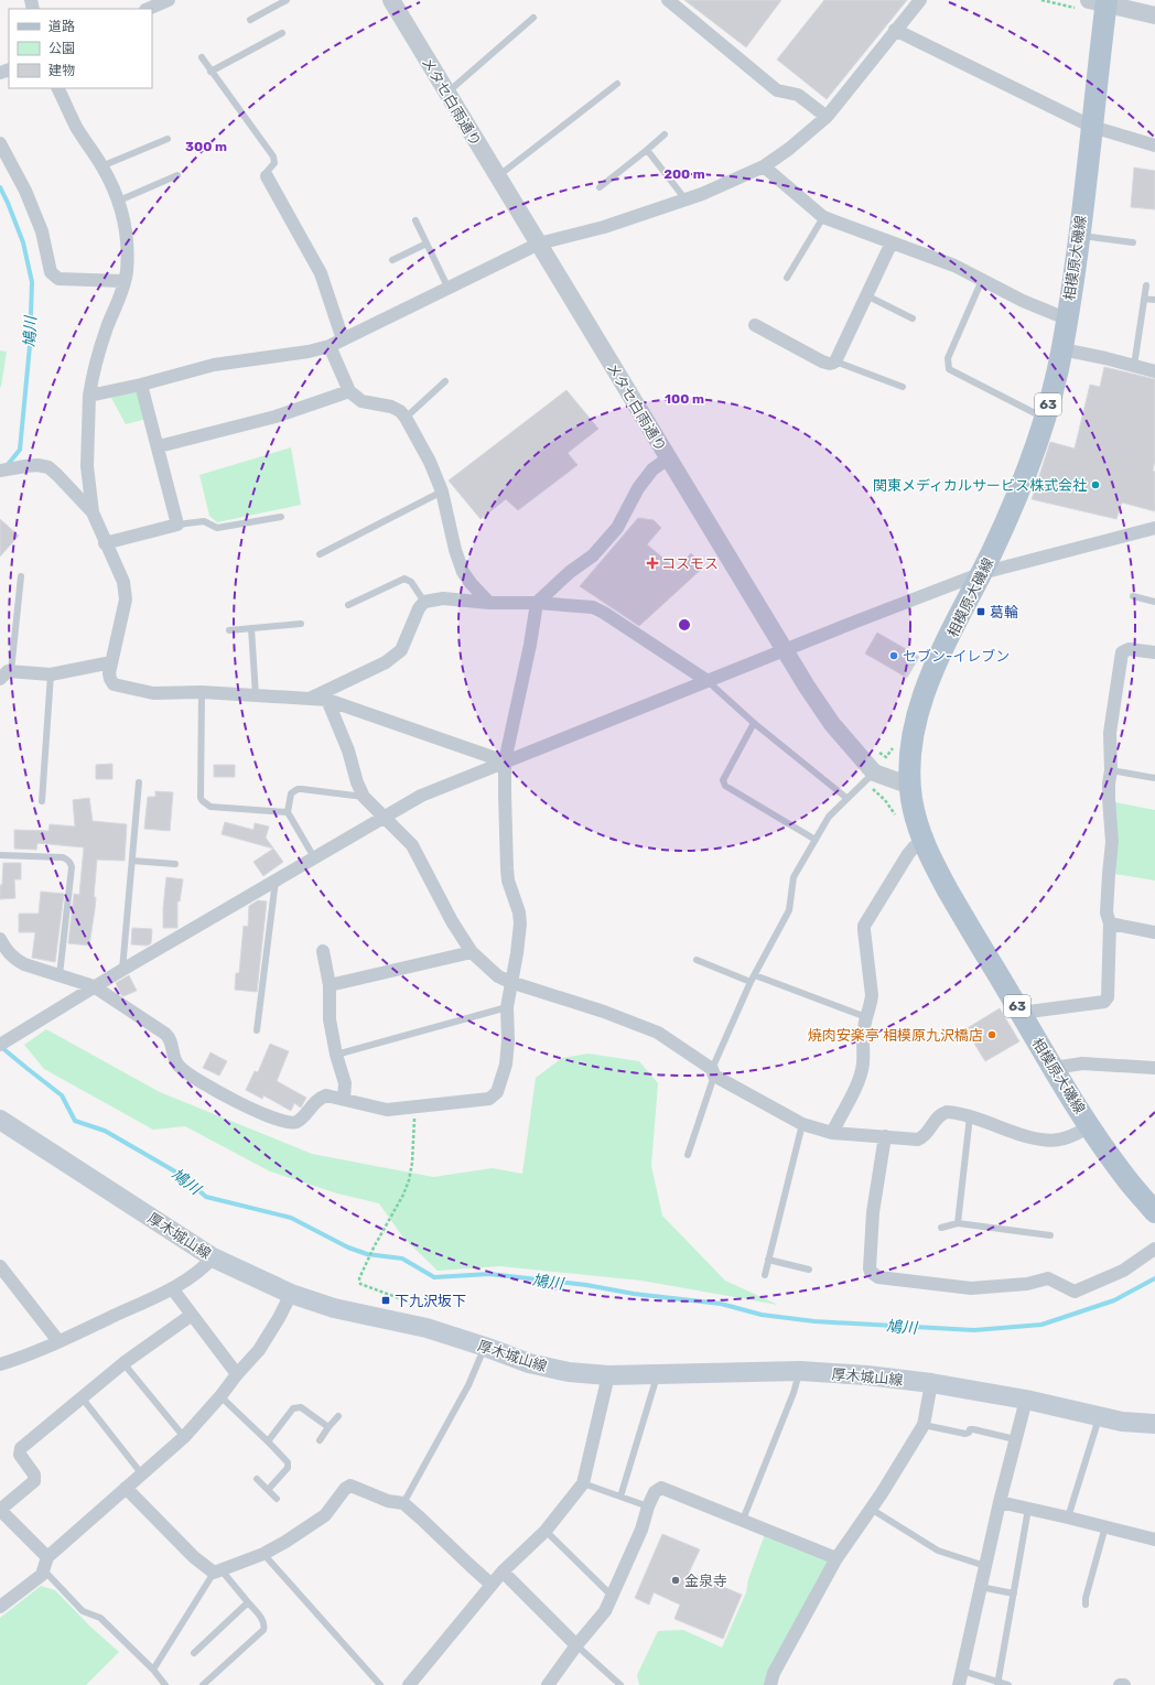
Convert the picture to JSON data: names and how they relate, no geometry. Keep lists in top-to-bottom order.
{
  "streets": {
    "main road": ["相模原大磯線", "63", "厚木城山線"],
    "street": ["メタセ白雨通り"]
  },
  "crossings": [
    ["メタセ白雨通り", "相模原大磯線"]
  ],
  "water": ["鳩川"],
  "places": {
    "other": [
      "関東メディカルサービス株式会社",
      "セブン-イレブン",
      "焼肉安楽亭 相模原九沢橋店",
      "金泉寺"
    ],
    "health": ["コスモス"],
    "transit": ["葛輪", "下九沢坂下"]
  },
  "legend": ["道路", "公園", "建物"],
  "rings": ["300 m", "200 m", "100 m"]
}
